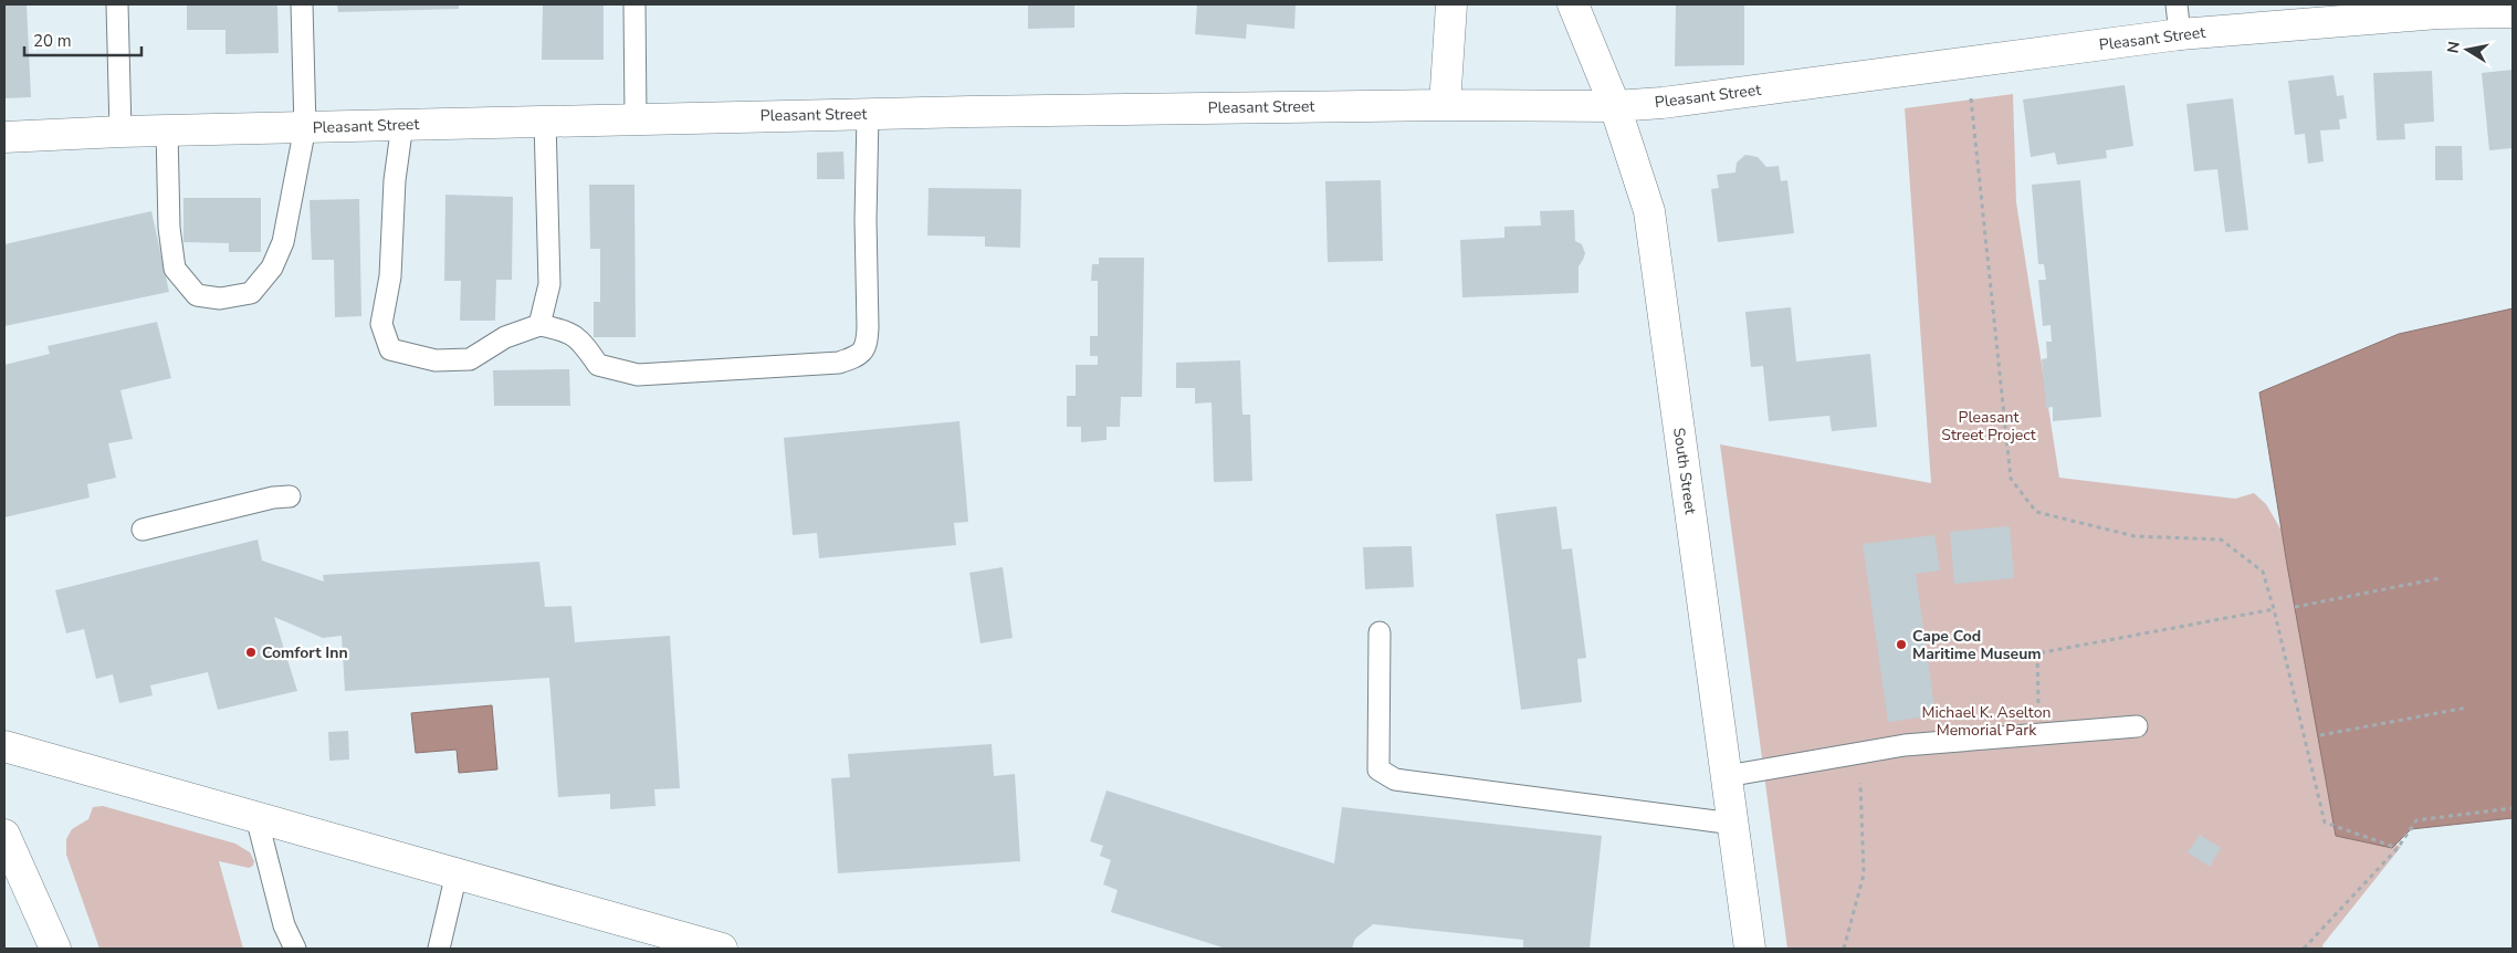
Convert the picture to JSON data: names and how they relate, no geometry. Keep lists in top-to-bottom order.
{
  "streets": {
    "main road": ["Pleasant Street", "South Street"]
  },
  "crossings": [
    ["Pleasant Street", "South Street"]
  ],
  "parks": ["Pleasant Street Project", "Michael K. Aselton Memorial Park"],
  "places": ["Cape Cod Maritime Museum", "Comfort Inn"],
  "scale_bar": "20 m",
  "north": "left"
}
